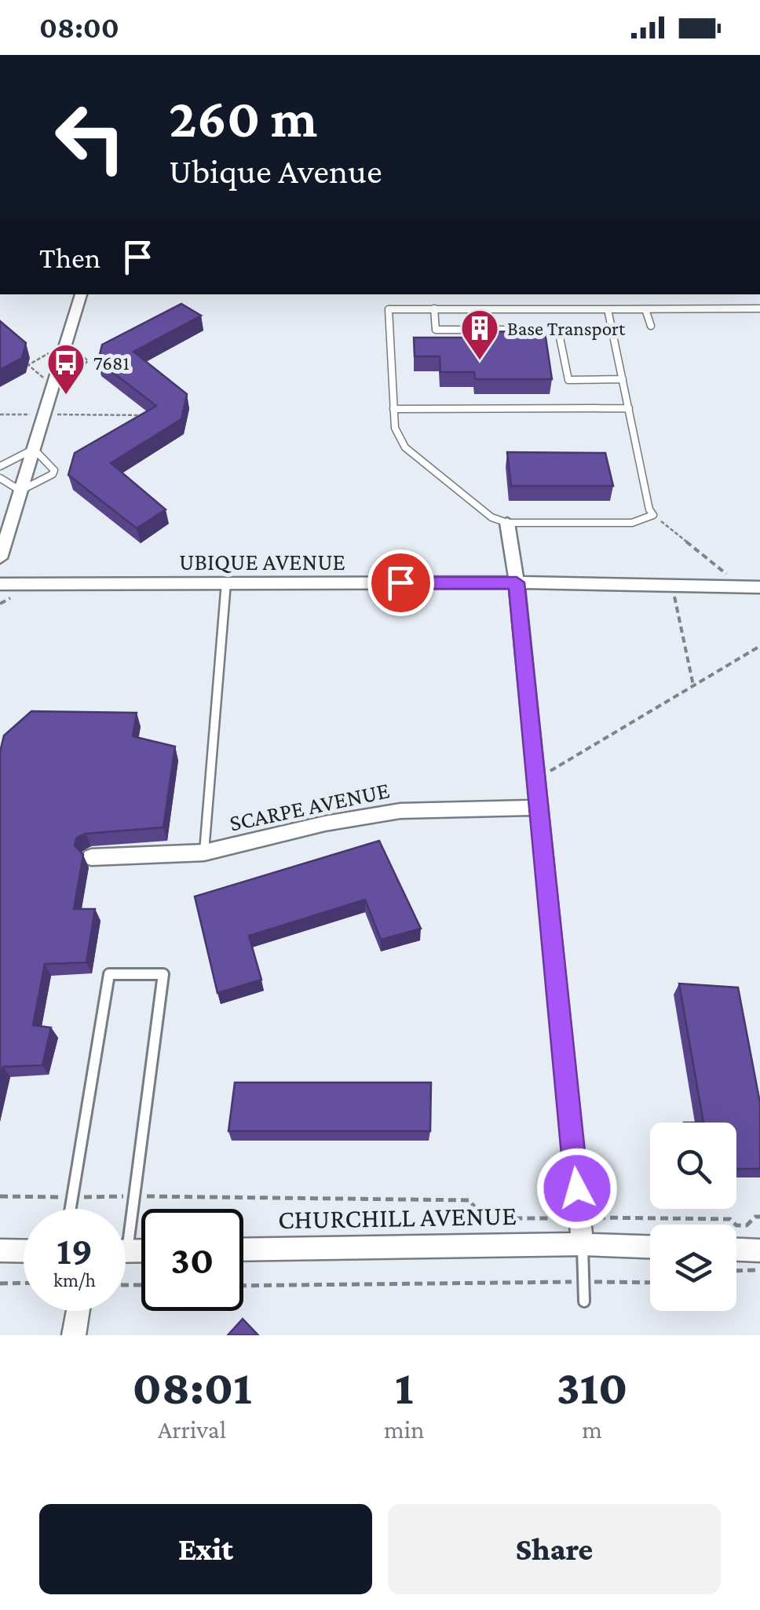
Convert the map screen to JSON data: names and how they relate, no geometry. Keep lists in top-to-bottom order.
{
  "streets": {
    "street": ["UBIQUE AVENUE", "SCARPE AVENUE", "CHURCHILL AVENUE"]
  },
  "places": {
    "building": ["Base Transport"],
    "bus stop": ["7681"]
  },
  "page": {
    "status": "08:00",
    "turn": ["260 m", "Ubique Avenue"],
    "then": "Then",
    "speed": "19 km/h",
    "limit": "30",
    "eta": [
      "08:01",
      "Arrival",
      "1",
      "min",
      "310",
      "m"
    ],
    "buttons": ["Exit", "Share"]
  }
}
